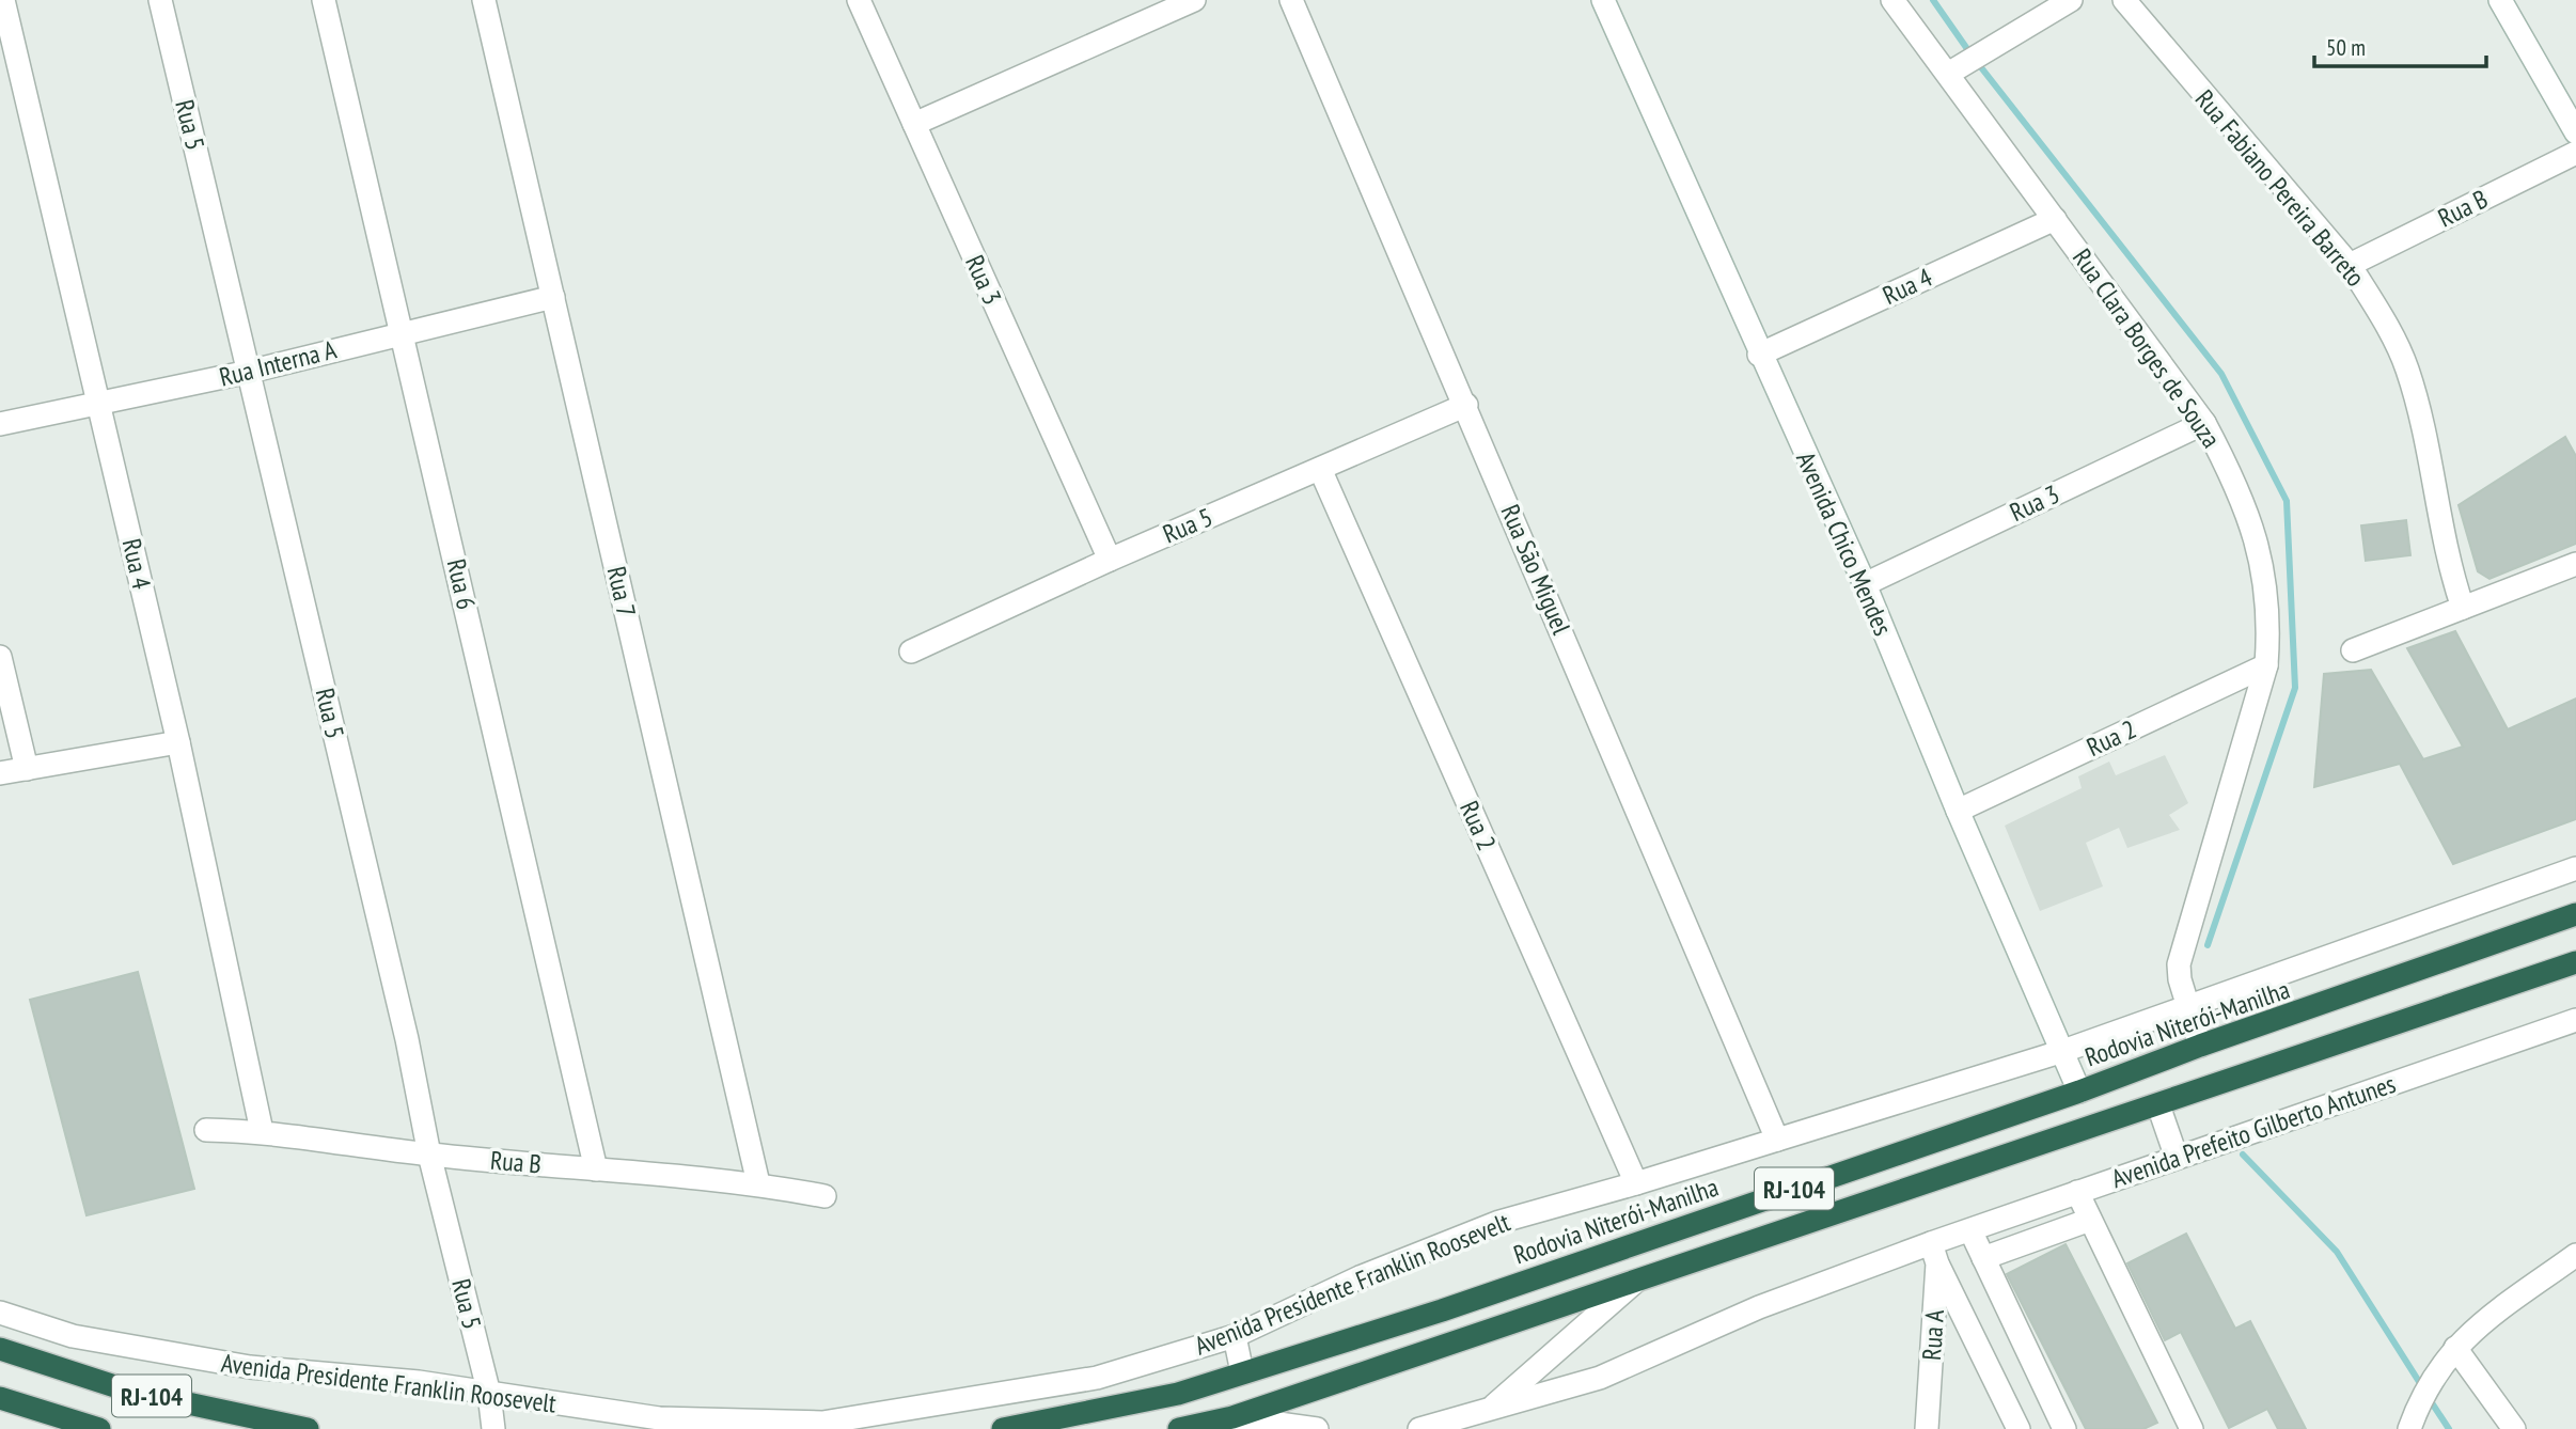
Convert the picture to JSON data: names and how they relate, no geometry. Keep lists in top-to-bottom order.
{
  "streets": {
    "highway": ["Rodovia Niterói-Manilha", "RJ-104"],
    "street": [
      "Rua 5",
      "Rua Fabiano Pereira Barreto",
      "Rua B",
      "Rua 3",
      "Rua 4",
      "Rua Clara Borges de Souza",
      "Rua Interna A",
      "Avenida Chico Mendes",
      "Rua São Miguel",
      "Rua 6",
      "Rua 7",
      "Rua 2",
      "Avenida Prefeito Gilberto Antunes",
      "Avenida Presidente Franklin Roosevelt",
      "Rua A"
    ]
  },
  "crossings": [
    ["Rua 5", "Rua B"],
    ["Rua 5", "Rua 3"],
    ["Rua 5", "Rua Interna A"],
    ["Rua 5", "Rua São Miguel"],
    ["Rua 5", "Rua 2"],
    ["Rua 5", "Avenida Presidente Franklin Roosevelt"],
    ["Rua Fabiano Pereira Barreto", "Rua B"],
    ["Rua B", "Rua 4"],
    ["Rua B", "Rua 6"],
    ["Rua B", "Rua 7"],
    ["Rua 3", "Rua Clara Borges de Souza"],
    ["Rua 3", "Avenida Chico Mendes"],
    ["Rua 4", "Rua Clara Borges de Souza"],
    ["Rua 4", "Rua Interna A"],
    ["Rua 4", "Avenida Chico Mendes"],
    ["Rua Clara Borges de Souza", "Rua 2"],
    ["Rua Clara Borges de Souza", "Rodovia Niterói-Manilha"],
    ["Rua Clara Borges de Souza", "Avenida Presidente Franklin Roosevelt"],
    ["Rua Interna A", "Rua 6"],
    ["Rua Interna A", "Rua 7"],
    ["Avenida Chico Mendes", "Rua 2"],
    ["Avenida Chico Mendes", "Rodovia Niterói-Manilha"],
    ["Avenida Chico Mendes", "Avenida Presidente Franklin Roosevelt"],
    ["Rua São Miguel", "Avenida Presidente Franklin Roosevelt"],
    ["Rua 2", "Avenida Presidente Franklin Roosevelt"],
    ["Avenida Prefeito Gilberto Antunes", "Rua A"]
  ],
  "scale_bar": "50 m"
}
